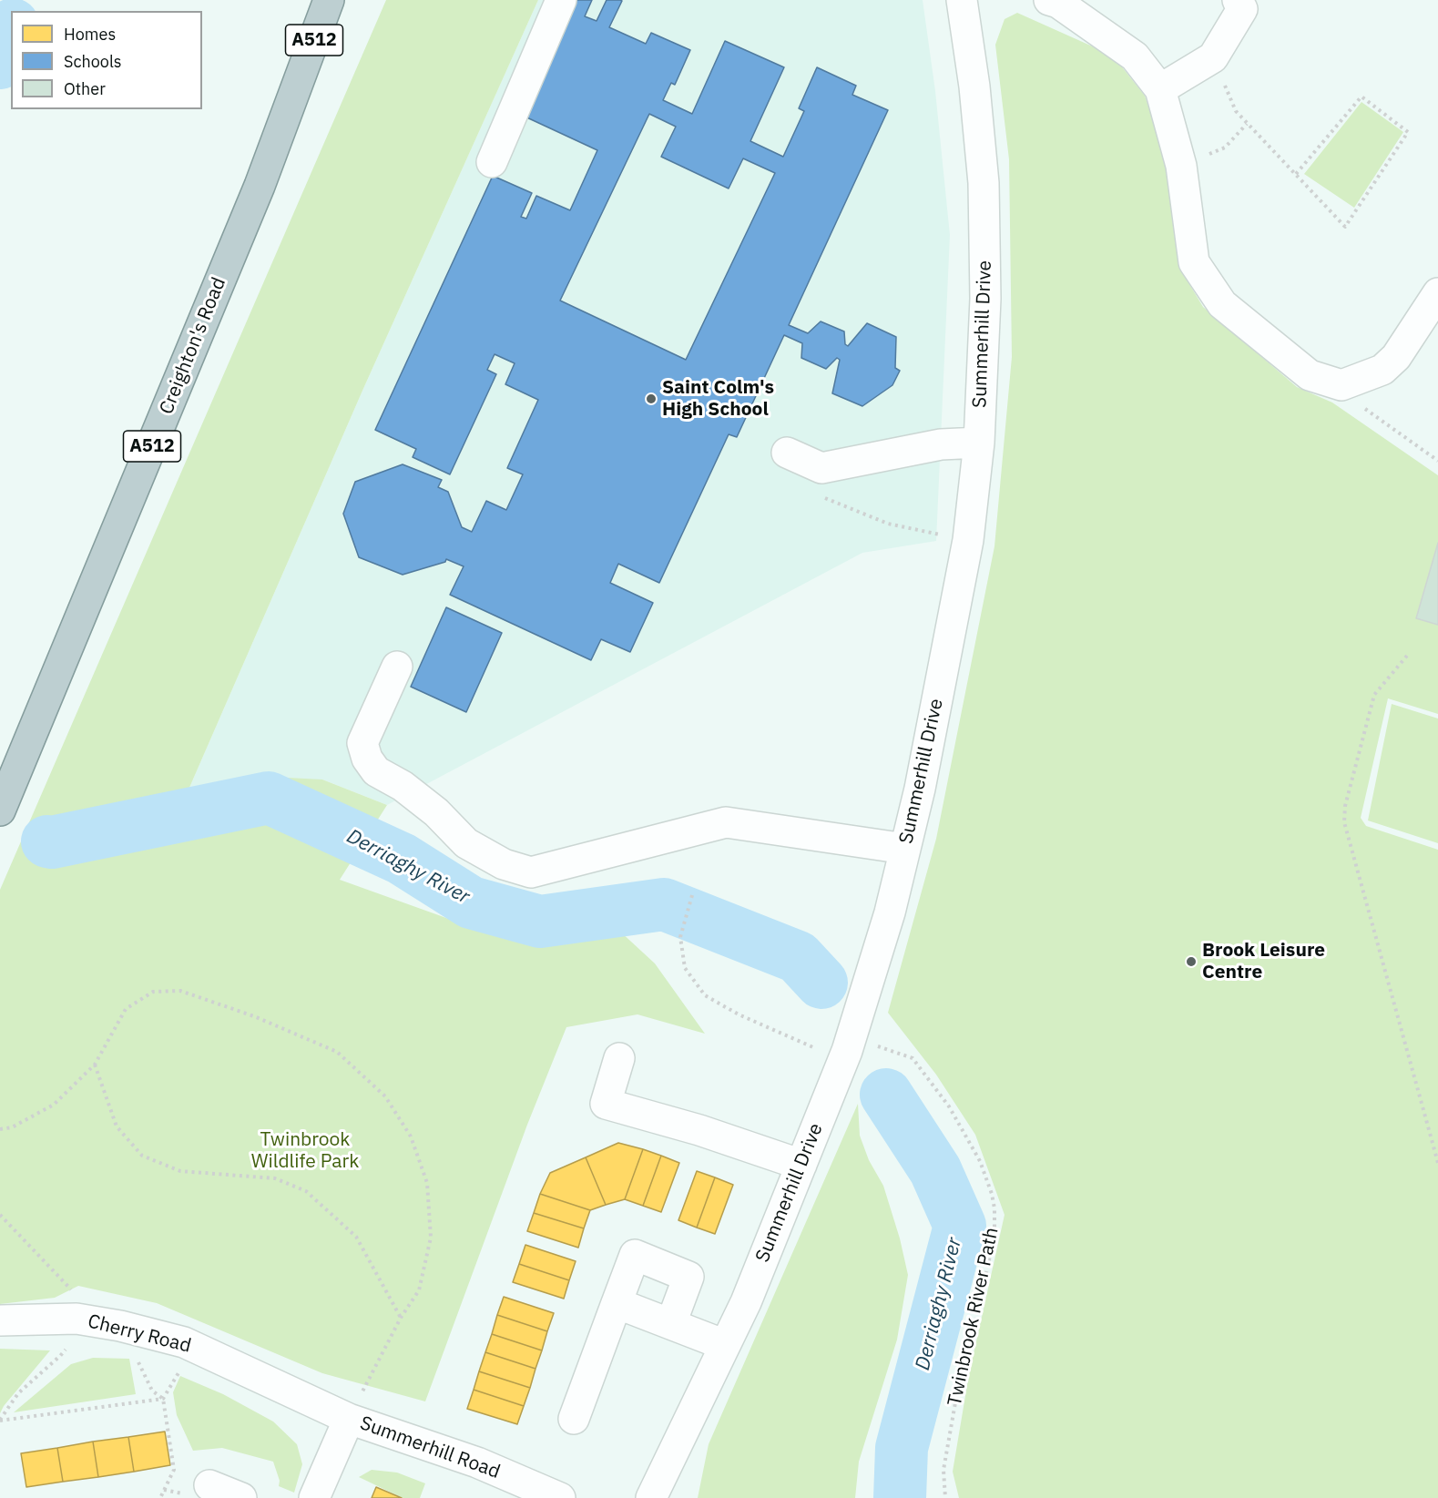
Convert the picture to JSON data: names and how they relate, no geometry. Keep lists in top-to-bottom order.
{
  "streets": {
    "highway": ["A512", "Creighton's Road"],
    "street": ["Summerhill Drive", "Cherry Road", "Summerhill Road"],
    "path": ["Twinbrook River Path"]
  },
  "crossings": [
    ["Summerhill Drive", "Twinbrook River Path"],
    ["Cherry Road", "Summerhill Road"]
  ],
  "water": ["Derriaghy River"],
  "parks": ["Twinbrook Wildlife Park"],
  "places": ["Saint Colm's High School", "Brook Leisure Centre"],
  "legend": ["Homes", "Schools", "Other"]
}
